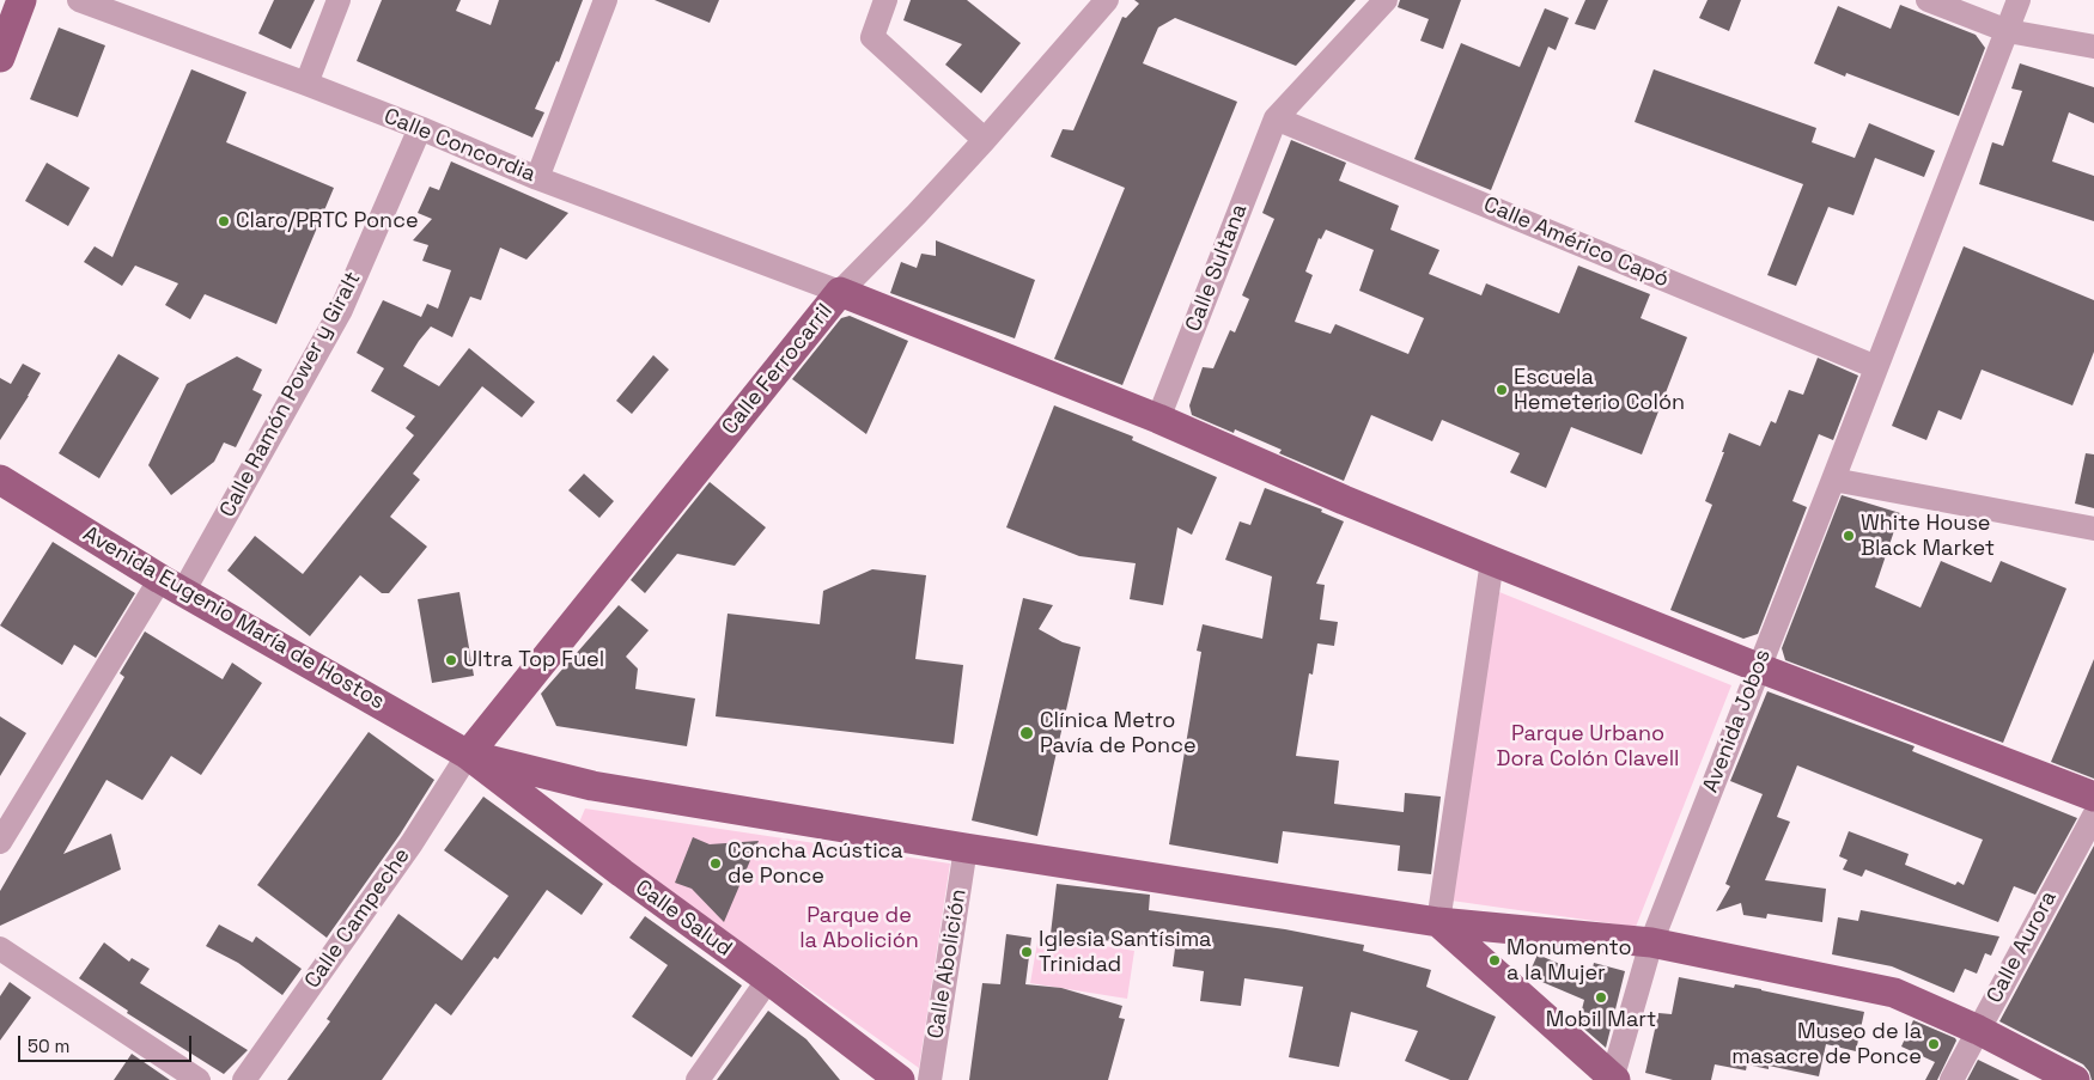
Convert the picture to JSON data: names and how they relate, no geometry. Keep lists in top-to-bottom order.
{
  "streets": {
    "main road": ["Calle Ferrocarril", "Avenida Eugenio María de Hostos", "Calle Salud"],
    "street": [
      "Calle Concordia",
      "Calle Américo Capó",
      "Calle Sultana",
      "Calle Ramón Power y Giralt",
      "Avenida Jobos",
      "Calle Campeche",
      "Calle Aurora",
      "Calle Abolición"
    ]
  },
  "crossings": [
    ["Calle Concordia", "Calle Ferrocarril"],
    ["Calle Concordia", "Calle Ramón Power y Giralt"],
    ["Calle Américo Capó", "Calle Sultana"],
    ["Calle Américo Capó", "Avenida Jobos"],
    ["Calle Ferrocarril", "Avenida Eugenio María de Hostos"],
    ["Calle Ferrocarril", "Calle Campeche"],
    ["Calle Ferrocarril", "Calle Salud"],
    ["Calle Ramón Power y Giralt", "Avenida Eugenio María de Hostos"],
    ["Avenida Eugenio María de Hostos", "Calle Campeche"],
    ["Avenida Eugenio María de Hostos", "Calle Salud"],
    ["Calle Campeche", "Calle Salud"]
  ],
  "parks": ["Parque Urbano Dora Colón Clavell", "Parque de la Abolición"],
  "places": [
    "Claro/PRTC Ponce",
    "Escuela Hemeterio Colón",
    "White House Black Market",
    "Ultra Top Fuel",
    "Clínica Metro Pavía de Ponce",
    "Concha Acústica de Ponce",
    "Iglesia Santísima Trinidad",
    "Monumento a la Mujer",
    "Mobil Mart",
    "Museo de la masacre de Ponce"
  ],
  "scale_bar": "50 m"
}
